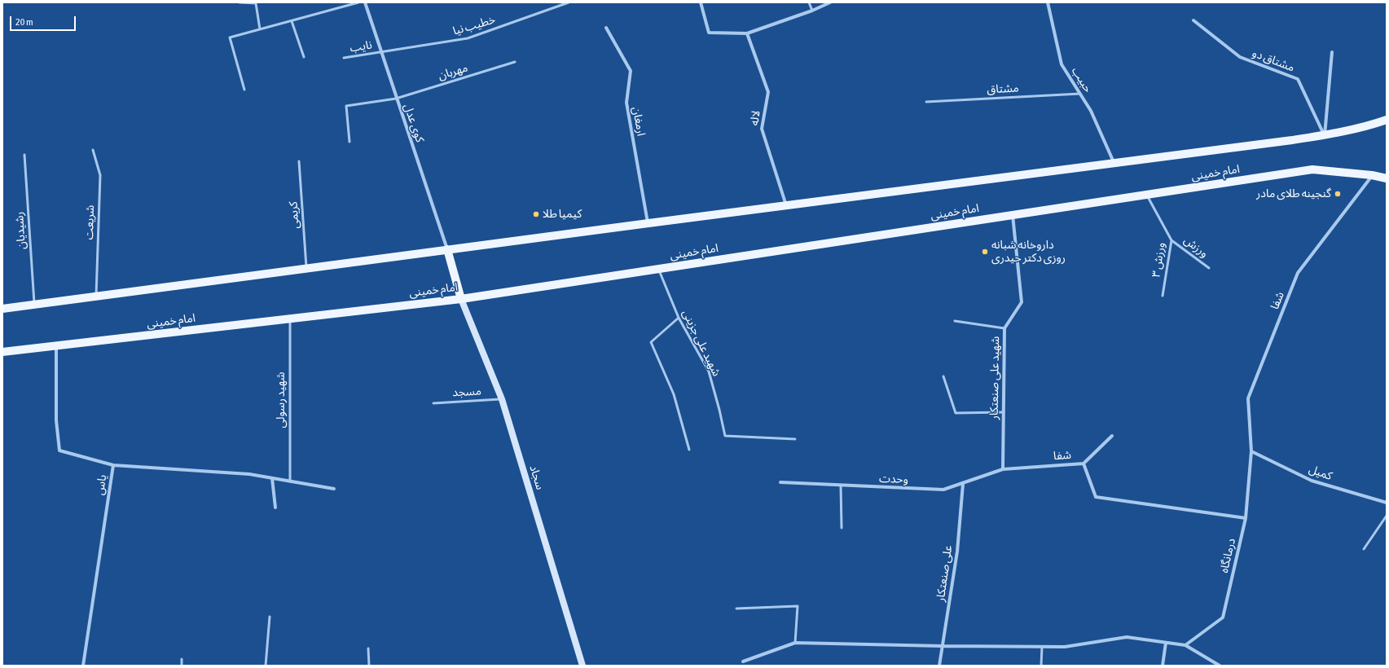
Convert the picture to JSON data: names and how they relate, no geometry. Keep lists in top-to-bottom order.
{
  "streets": {
    "main road": ["امام خمینی"],
    "street": [
      "مشتاق دو",
      "حبیب",
      "لاله",
      "ارمغان",
      "کوی عدل",
      "شفا",
      "شهید علی صنعتکار",
      "کمیل",
      "سجاد",
      "وحدت",
      "یاس",
      "درمانگاه",
      "علی صنعتکار"
    ],
    "lane": [
      "خطیب نیا",
      "نایب",
      "مهربان",
      "مشتاق",
      "کریمی",
      "شریعت",
      "رشیدیان",
      "ورزش",
      "ورزش ۳",
      "شهید علی جزینی",
      "مسجد",
      "شهید رسولی"
    ]
  },
  "crossings": [
    ["خطیب نیا", "نایب"],
    ["خطیب نیا", "کوی عدل"],
    ["نایب", "کوی عدل"],
    ["مشتاق دو", "امام خمینی"],
    ["مهربان", "کوی عدل"],
    ["حبیب", "مشتاق"],
    ["حبیب", "امام خمینی"],
    ["لاله", "امام خمینی"],
    ["ارمغان", "امام خمینی"],
    ["کوی عدل", "امام خمینی"],
    ["امام خمینی", "کریمی"],
    ["امام خمینی", "شریعت"],
    ["امام خمینی", "رشیدیان"],
    ["امام خمینی", "ورزش ۳"],
    ["امام خمینی", "شفا"],
    ["امام خمینی", "شهید علی جزینی"],
    ["امام خمینی", "شهید علی صنعتکار"],
    ["امام خمینی", "شهید رسولی"],
    ["امام خمینی", "سجاد"],
    ["امام خمینی", "یاس"],
    ["ورزش", "ورزش ۳"],
    ["شفا", "شهید علی صنعتکار"],
    ["شفا", "کمیل"],
    ["شفا", "وحدت"],
    ["شفا", "درمانگاه"],
    ["شهید علی صنعتکار", "وحدت"],
    ["مسجد", "سجاد"],
    ["کمیل", "درمانگاه"],
    ["وحدت", "علی صنعتکار"]
  ],
  "places": ["گنجینه طلای مادر", "کیمیا طلا", "داروخانه شبانه روزی دکتر حیدری"],
  "scale_bar": "20 m"
}
